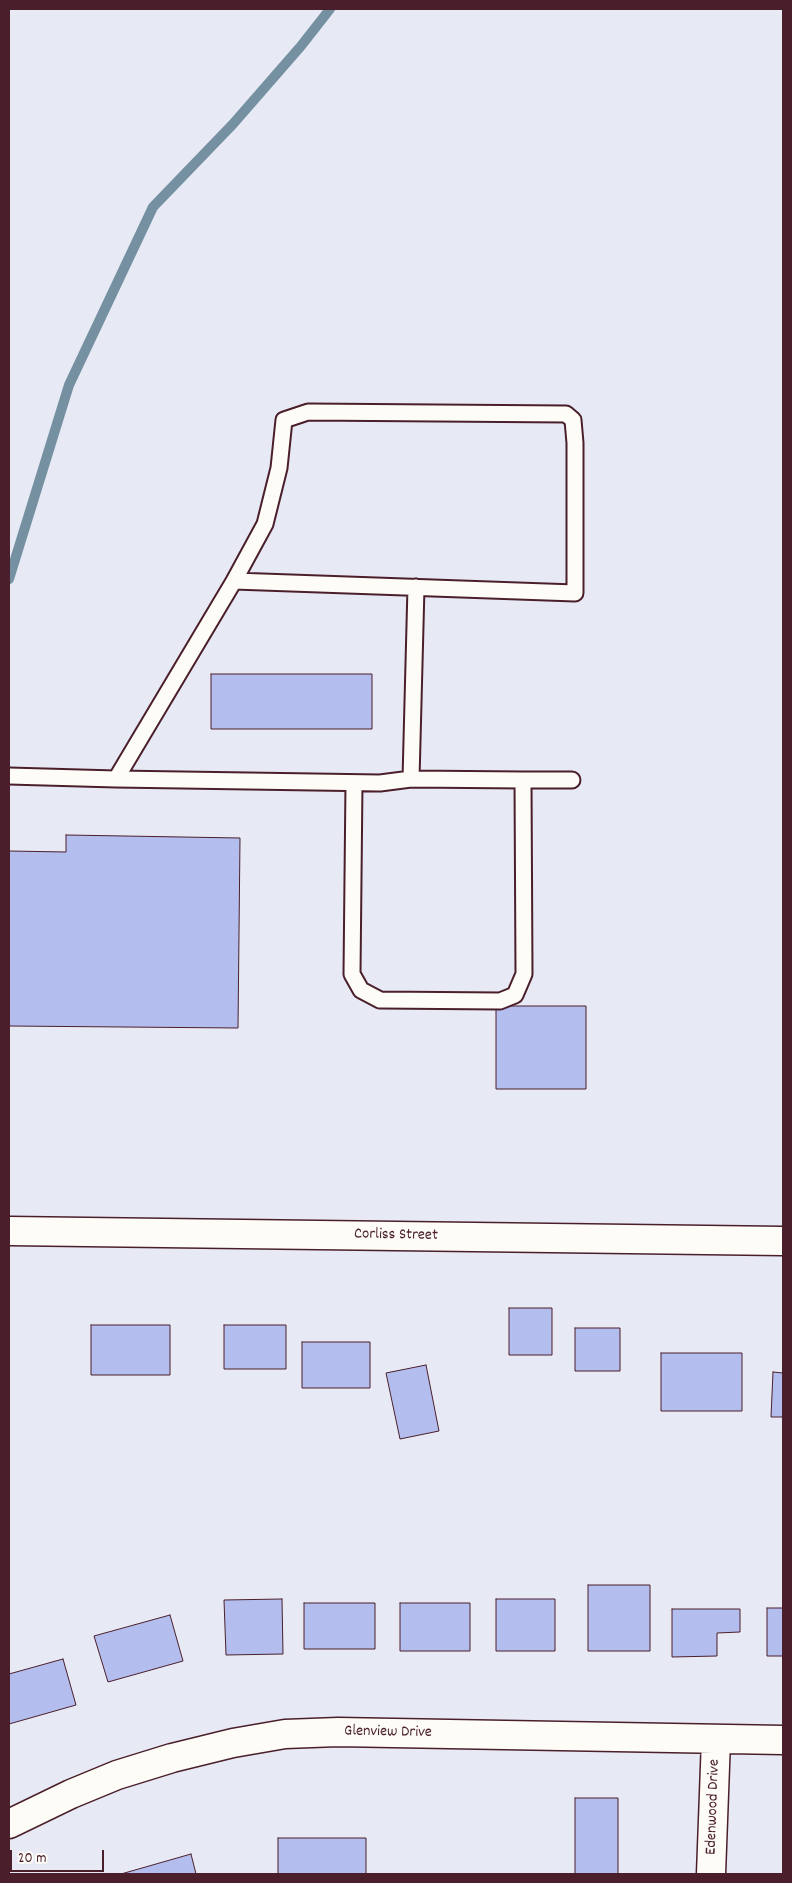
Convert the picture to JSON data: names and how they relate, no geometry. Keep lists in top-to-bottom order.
{
  "streets": {
    "street": ["Corliss Street", "Glenview Drive", "Edenwood Drive"]
  },
  "crossings": [
    ["Glenview Drive", "Edenwood Drive"]
  ],
  "scale_bar": "20 m"
}
